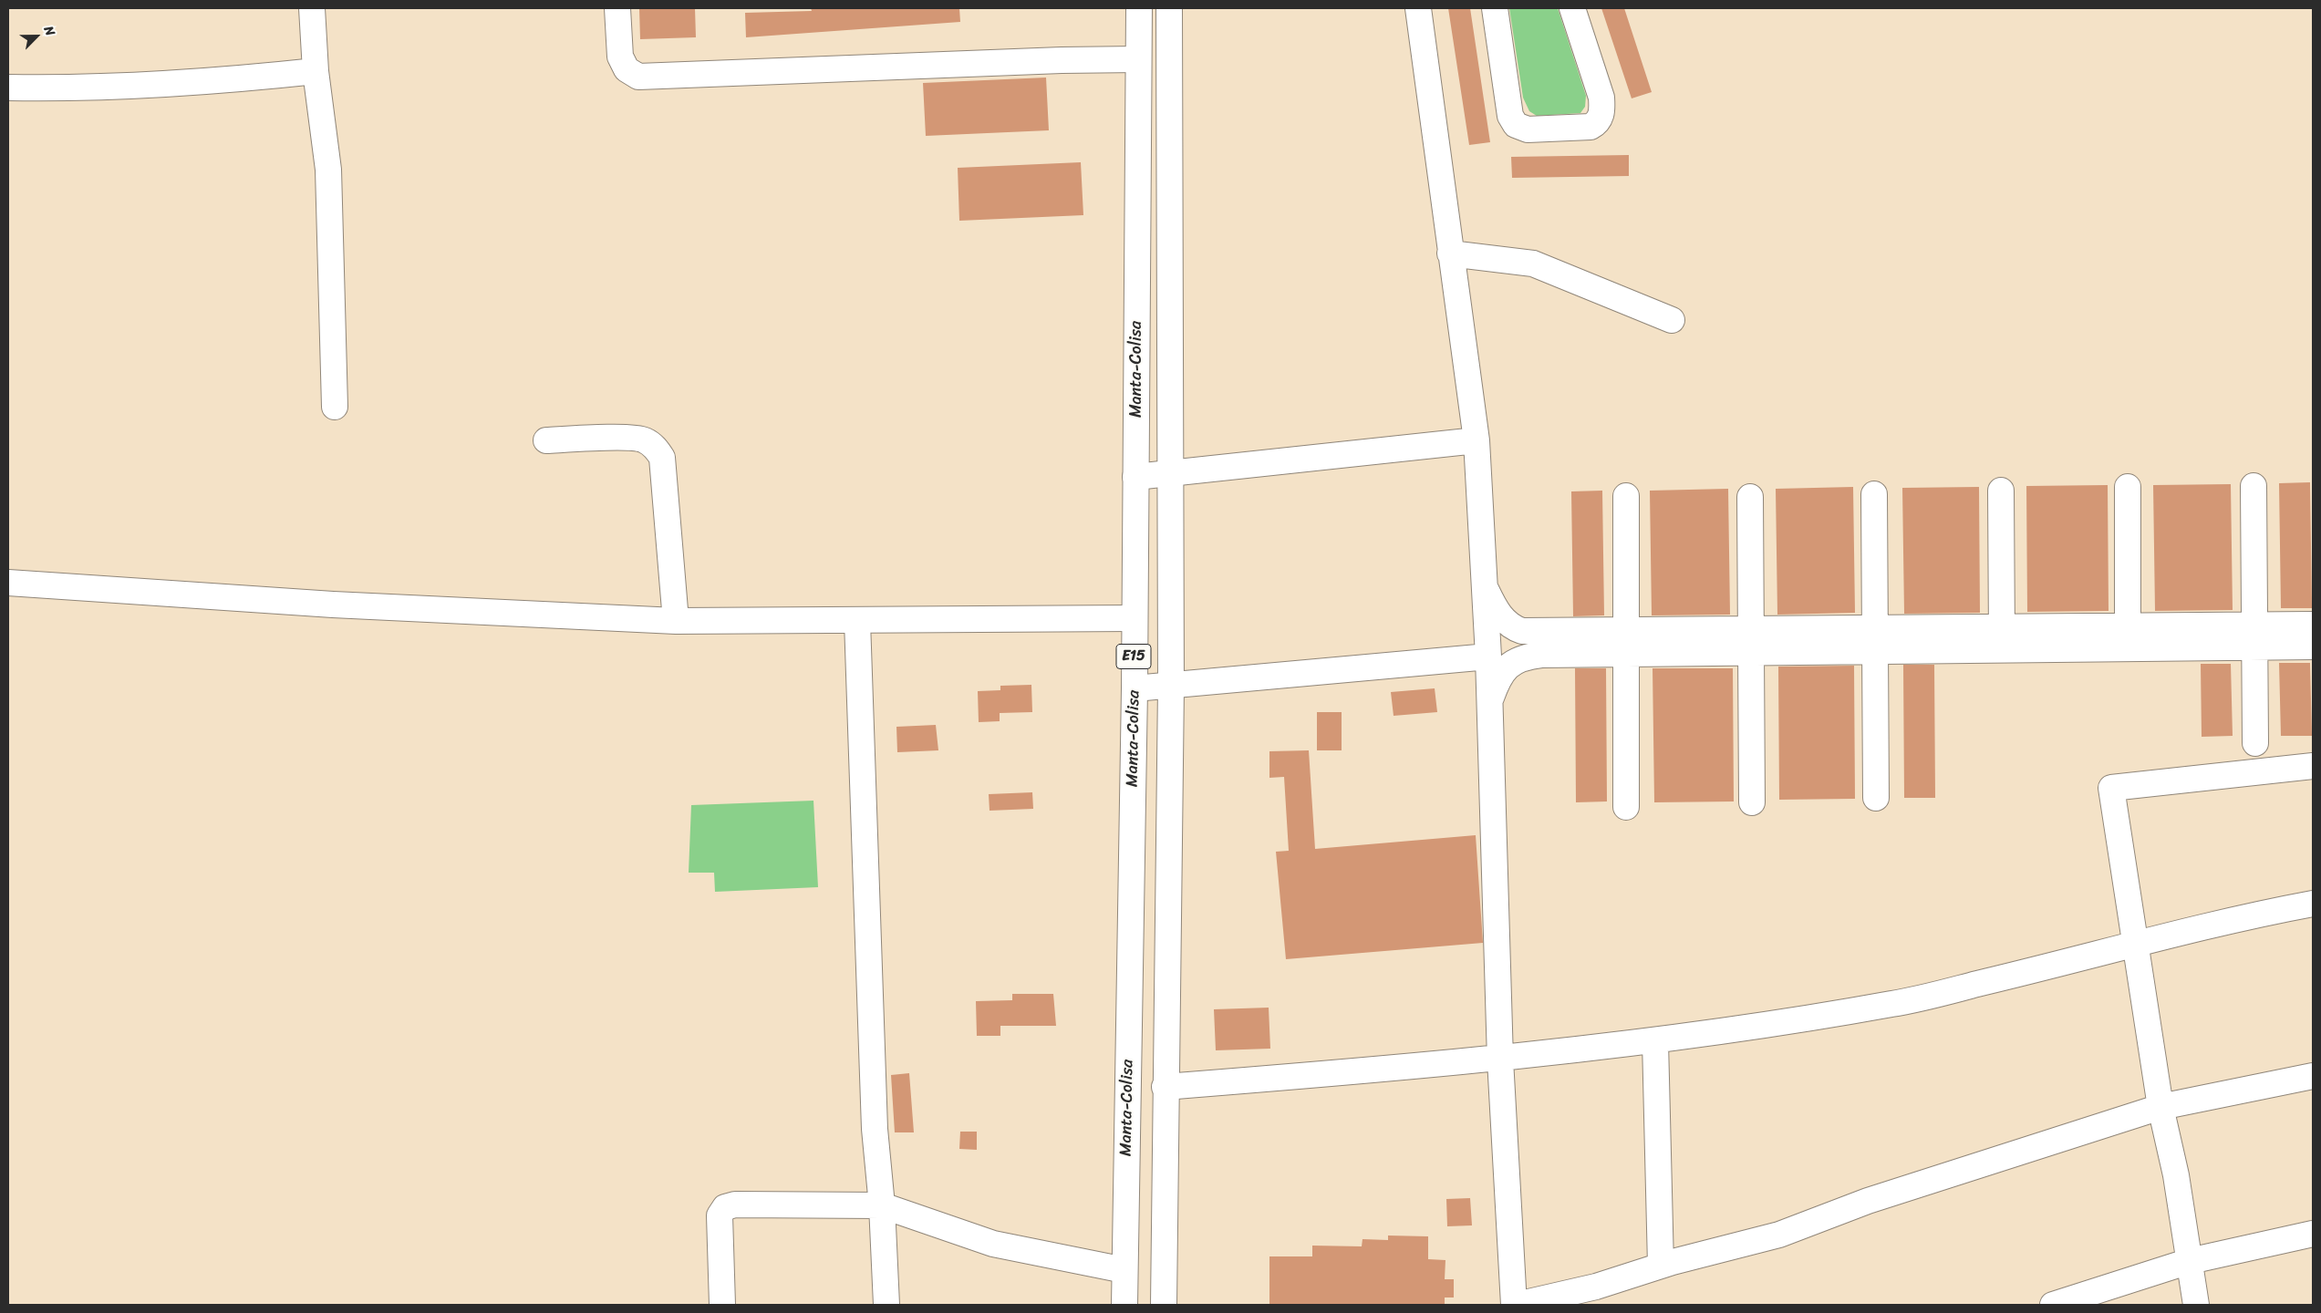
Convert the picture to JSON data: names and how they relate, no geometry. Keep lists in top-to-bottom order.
{
  "streets": {
    "main road": ["Manta-Colisa", "E15"]
  },
  "north": "top right"
}
